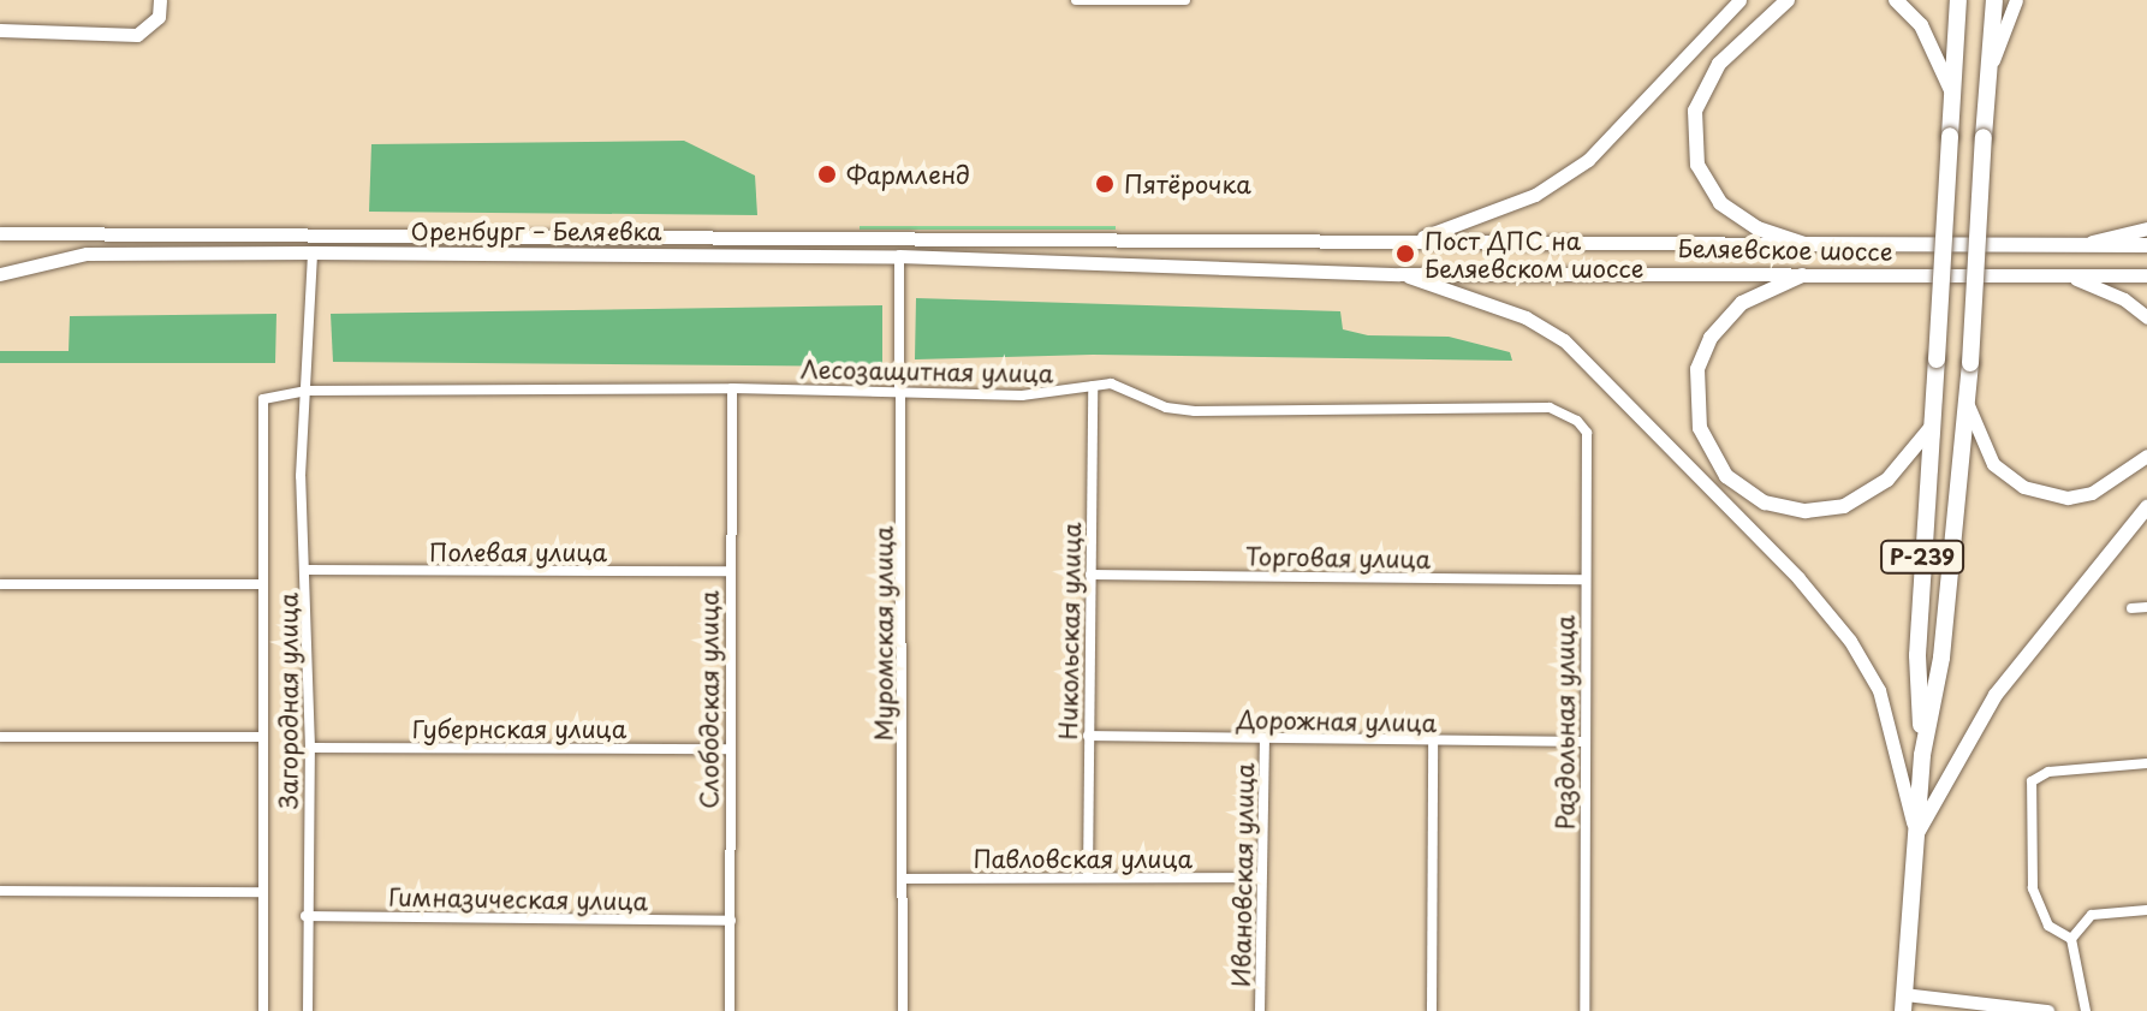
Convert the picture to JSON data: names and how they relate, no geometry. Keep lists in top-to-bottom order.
{
  "streets": {
    "highway": ["Р-239"],
    "main road": ["Оренбург – Беляевка", "Беляевское шоссе"],
    "street": [
      "Лесозащитная улица",
      "Полевая улица",
      "Торговая улица",
      "Никольская улица",
      "Муромская улица",
      "Слободская улица",
      "Загородная улица",
      "Дорожная улица",
      "Раздольная улица",
      "Губернская улица",
      "Павловская улица",
      "Ивановская улица",
      "Гимназическая улица"
    ]
  },
  "crossings": [
    ["Оренбург – Беляевка", "Беляевское шоссе"],
    ["Оренбург – Беляевка", "Муромская улица"],
    ["Оренбург – Беляевка", "Загородная улица"],
    ["Лесозащитная улица", "Никольская улица"],
    ["Лесозащитная улица", "Муромская улица"],
    ["Лесозащитная улица", "Слободская улица"],
    ["Лесозащитная улица", "Загородная улица"],
    ["Лесозащитная улица", "Раздольная улица"],
    ["Полевая улица", "Слободская улица"],
    ["Полевая улица", "Загородная улица"],
    ["Торговая улица", "Никольская улица"],
    ["Торговая улица", "Раздольная улица"],
    ["Никольская улица", "Дорожная улица"],
    ["Никольская улица", "Павловская улица"],
    ["Муромская улица", "Павловская улица"],
    ["Слободская улица", "Губернская улица"],
    ["Слободская улица", "Гимназическая улица"],
    ["Загородная улица", "Губернская улица"],
    ["Загородная улица", "Гимназическая улица"],
    ["Дорожная улица", "Раздольная улица"],
    ["Дорожная улица", "Ивановская улица"],
    ["Павловская улица", "Ивановская улица"]
  ],
  "places": ["Фармленд", "Пятёрочка", "Пост ДПС на Беляевском шоссе"]
}
